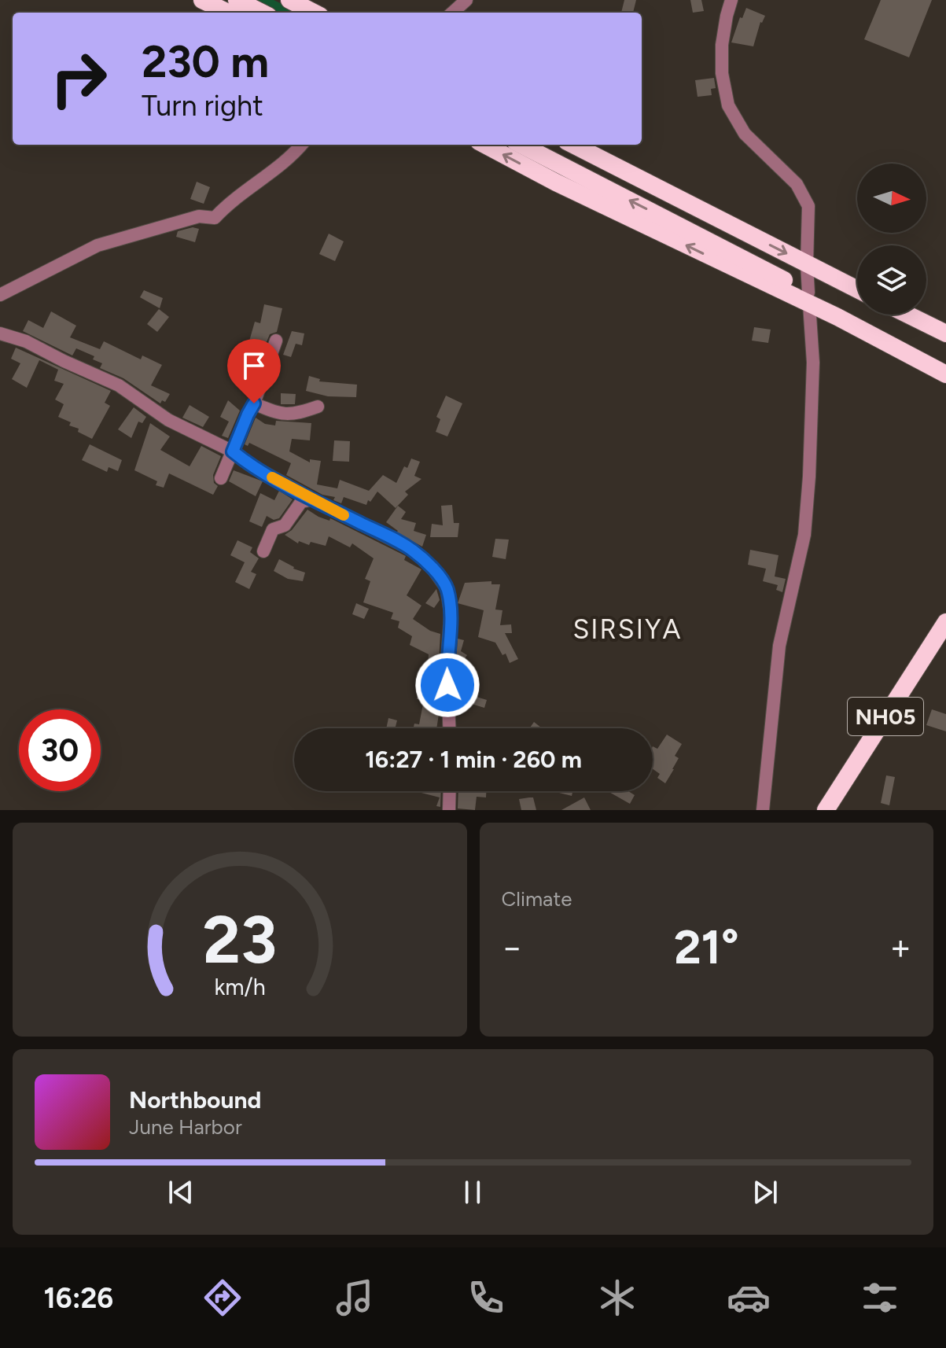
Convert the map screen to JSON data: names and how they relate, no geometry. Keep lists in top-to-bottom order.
{
  "streets": {
    "highway": ["NH05"]
  },
  "districts": ["SIRSIYA"],
  "north": "right",
  "page": {
    "turn": ["230 m", "Turn right"],
    "limit": "30",
    "trip": "16:27 · 1 min · 260 m",
    "tile": "Climate",
    "heat": ["−", "21°", "+"],
    "song": ["Northbound", "June Harbor"],
    "tabs": "16:26",
    "gauge": ["23", "km/h"]
  }
}
